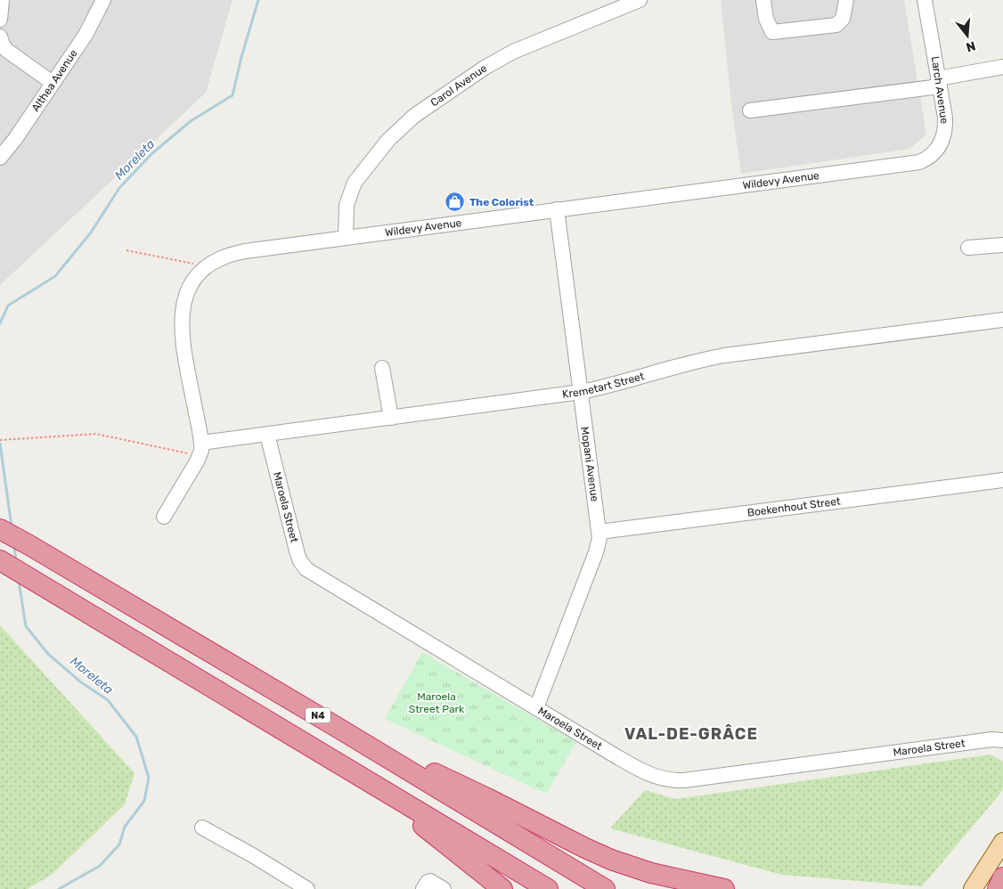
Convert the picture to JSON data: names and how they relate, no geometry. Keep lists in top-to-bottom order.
{
  "streets": {
    "highway": ["N4"],
    "street": [
      "Althea Avenue",
      "Carol Avenue",
      "Larch Avenue",
      "Wildevy Avenue",
      "Kremetart Street",
      "Mopani Avenue",
      "Maroela Street",
      "Boekenhout Street"
    ]
  },
  "crossings": [
    ["Carol Avenue", "Wildevy Avenue"],
    ["Larch Avenue", "Wildevy Avenue"],
    ["Wildevy Avenue", "Kremetart Street"],
    ["Wildevy Avenue", "Mopani Avenue"],
    ["Kremetart Street", "Mopani Avenue"],
    ["Kremetart Street", "Maroela Street"],
    ["Mopani Avenue", "Maroela Street"],
    ["Mopani Avenue", "Boekenhout Street"]
  ],
  "districts": ["VAL-DE-GRÂCE"],
  "water": ["Moreleta"],
  "parks": ["Maroela Street Park"],
  "places": {
    "shop": ["The Colorist"]
  },
  "north": "bottom"
}
